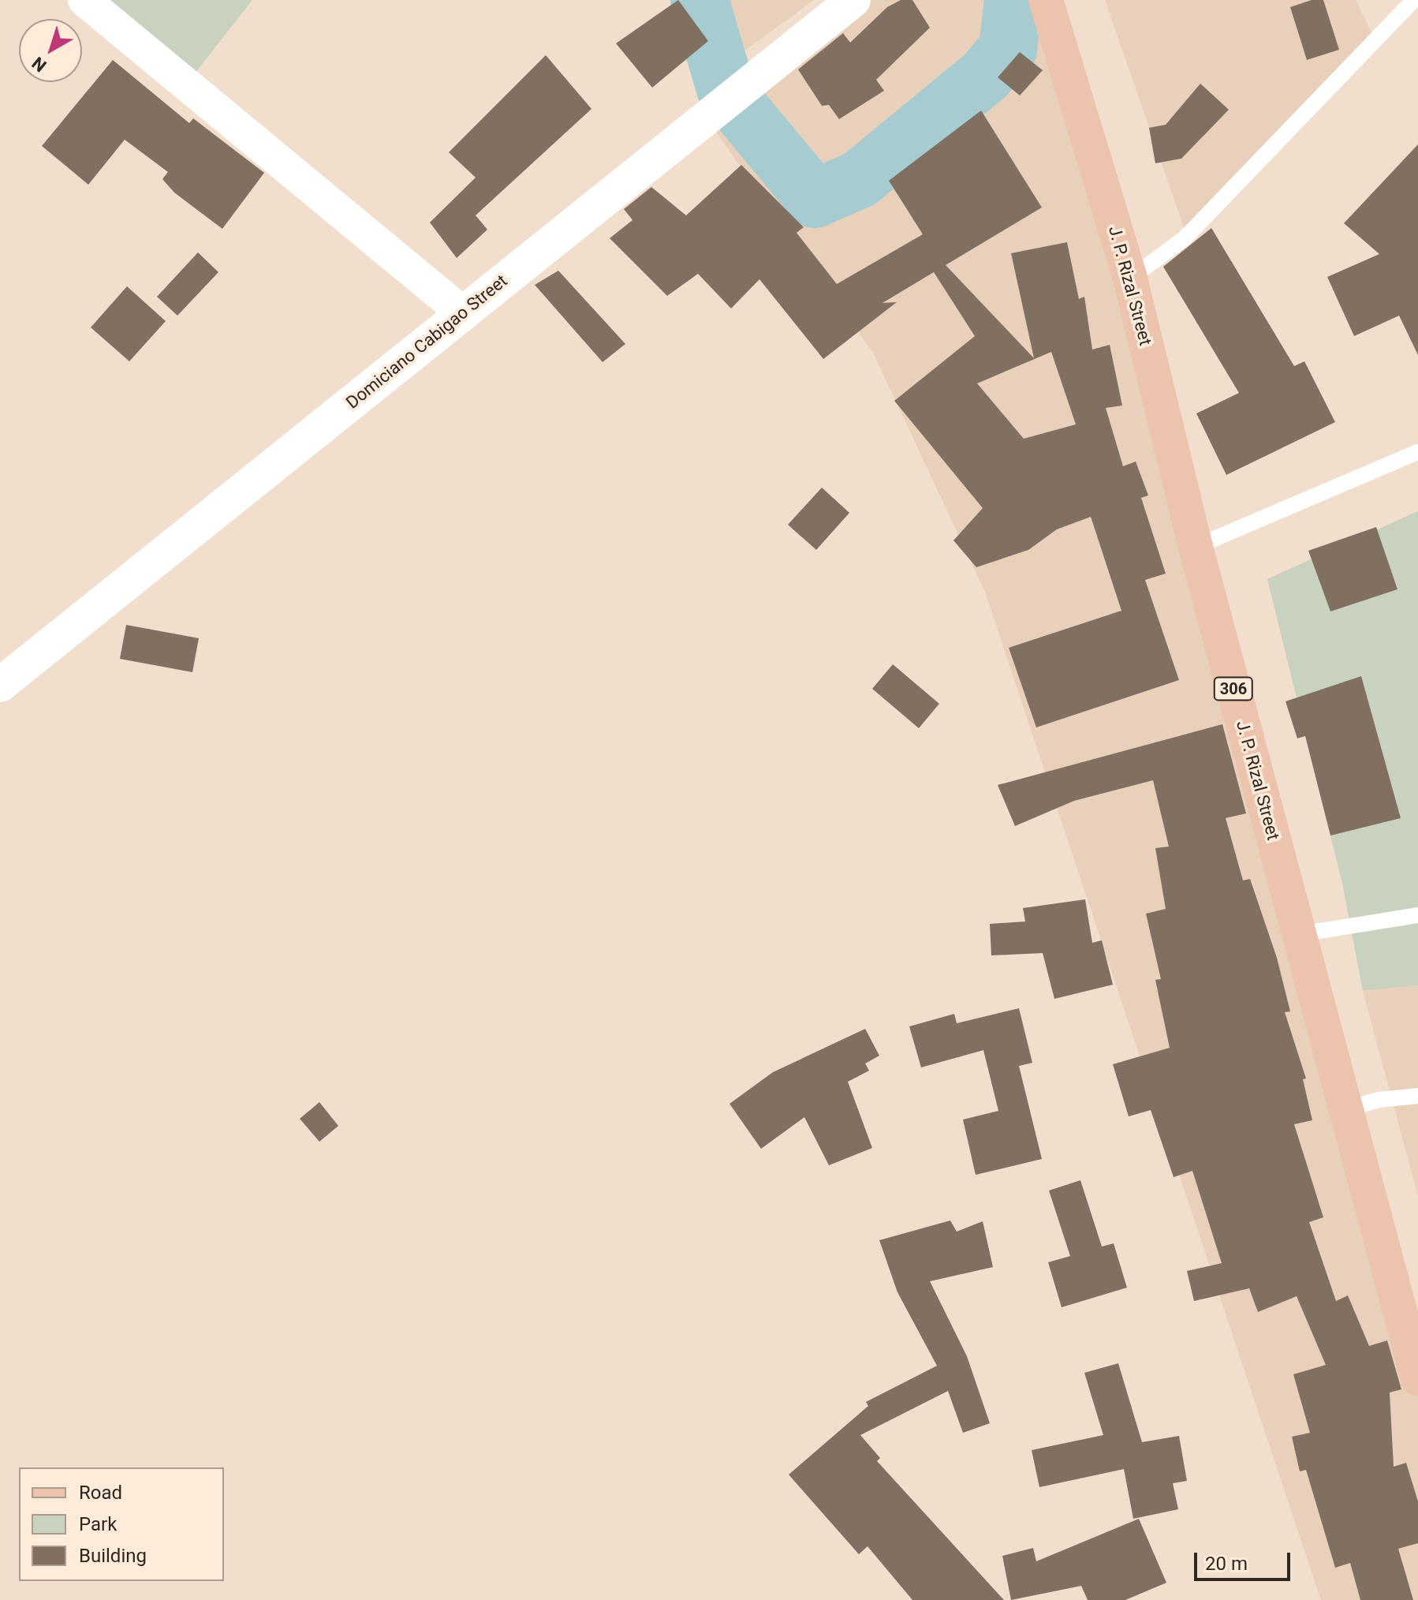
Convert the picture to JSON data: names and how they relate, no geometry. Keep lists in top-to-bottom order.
{
  "streets": {
    "main road": ["J. P. Rizal Street", "306"],
    "street": ["Domiciano Cabigao Street"]
  },
  "legend": ["Road", "Park", "Building"],
  "scale_bar": "20 m",
  "north": "bottom left"
}
